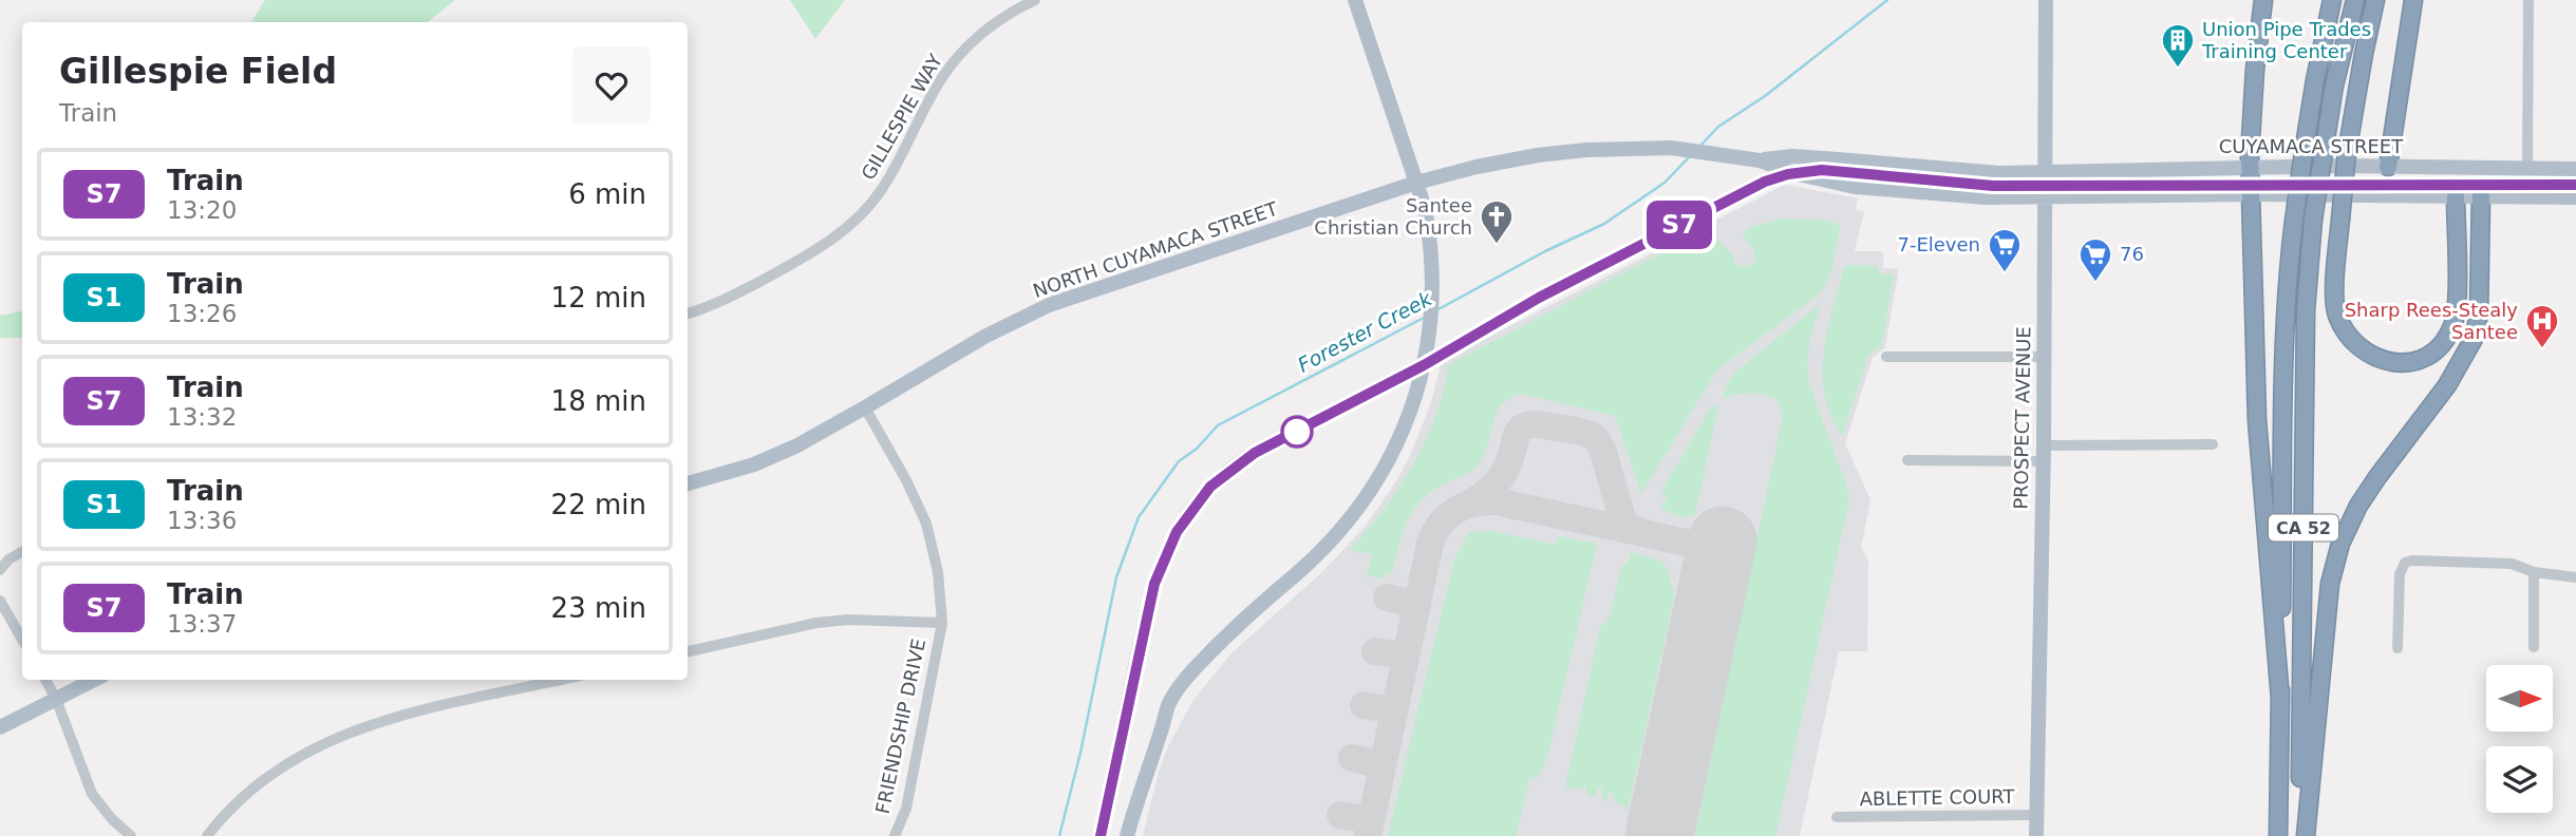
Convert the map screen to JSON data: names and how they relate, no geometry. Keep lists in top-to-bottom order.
{
  "streets": {
    "highway": ["CA 52"],
    "main road": ["CUYAMACA STREET", "NORTH CUYAMACA STREET", "PROSPECT AVENUE"],
    "street": ["GILLESPIE WAY", "FRIENDSHIP DRIVE", "ABLETTE COURT"]
  },
  "crossings": [
    ["CUYAMACA STREET", "NORTH CUYAMACA STREET"],
    ["CUYAMACA STREET", "PROSPECT AVENUE"],
    ["NORTH CUYAMACA STREET", "PROSPECT AVENUE"],
    ["NORTH CUYAMACA STREET", "FRIENDSHIP DRIVE"],
    ["PROSPECT AVENUE", "ABLETTE COURT"]
  ],
  "water": ["Forester Creek"],
  "places": {
    "building": ["Union Pipe Trades Training Center"],
    "church": ["Santee Christian Church"],
    "supermarket": ["7-Eleven", "76"],
    "hospital": ["Sharp Rees-Stealy Santee"]
  },
  "north": "right",
  "page": {
    "on_map": "S7",
    "heading": ["Gillespie Field", "Train"],
    "list": [
      {
        "mark": "S7",
        "name": "Train",
        "note": "13:20",
        "value": "6 min"
      },
      {
        "mark": "S1",
        "name": "Train",
        "note": "13:26",
        "value": "12 min"
      },
      {
        "mark": "S7",
        "name": "Train",
        "note": "13:32",
        "value": "18 min"
      },
      {
        "mark": "S1",
        "name": "Train",
        "note": "13:36",
        "value": "22 min"
      },
      {
        "mark": "S7",
        "name": "Train",
        "note": "13:37",
        "value": "23 min"
      }
    ]
  }
}
